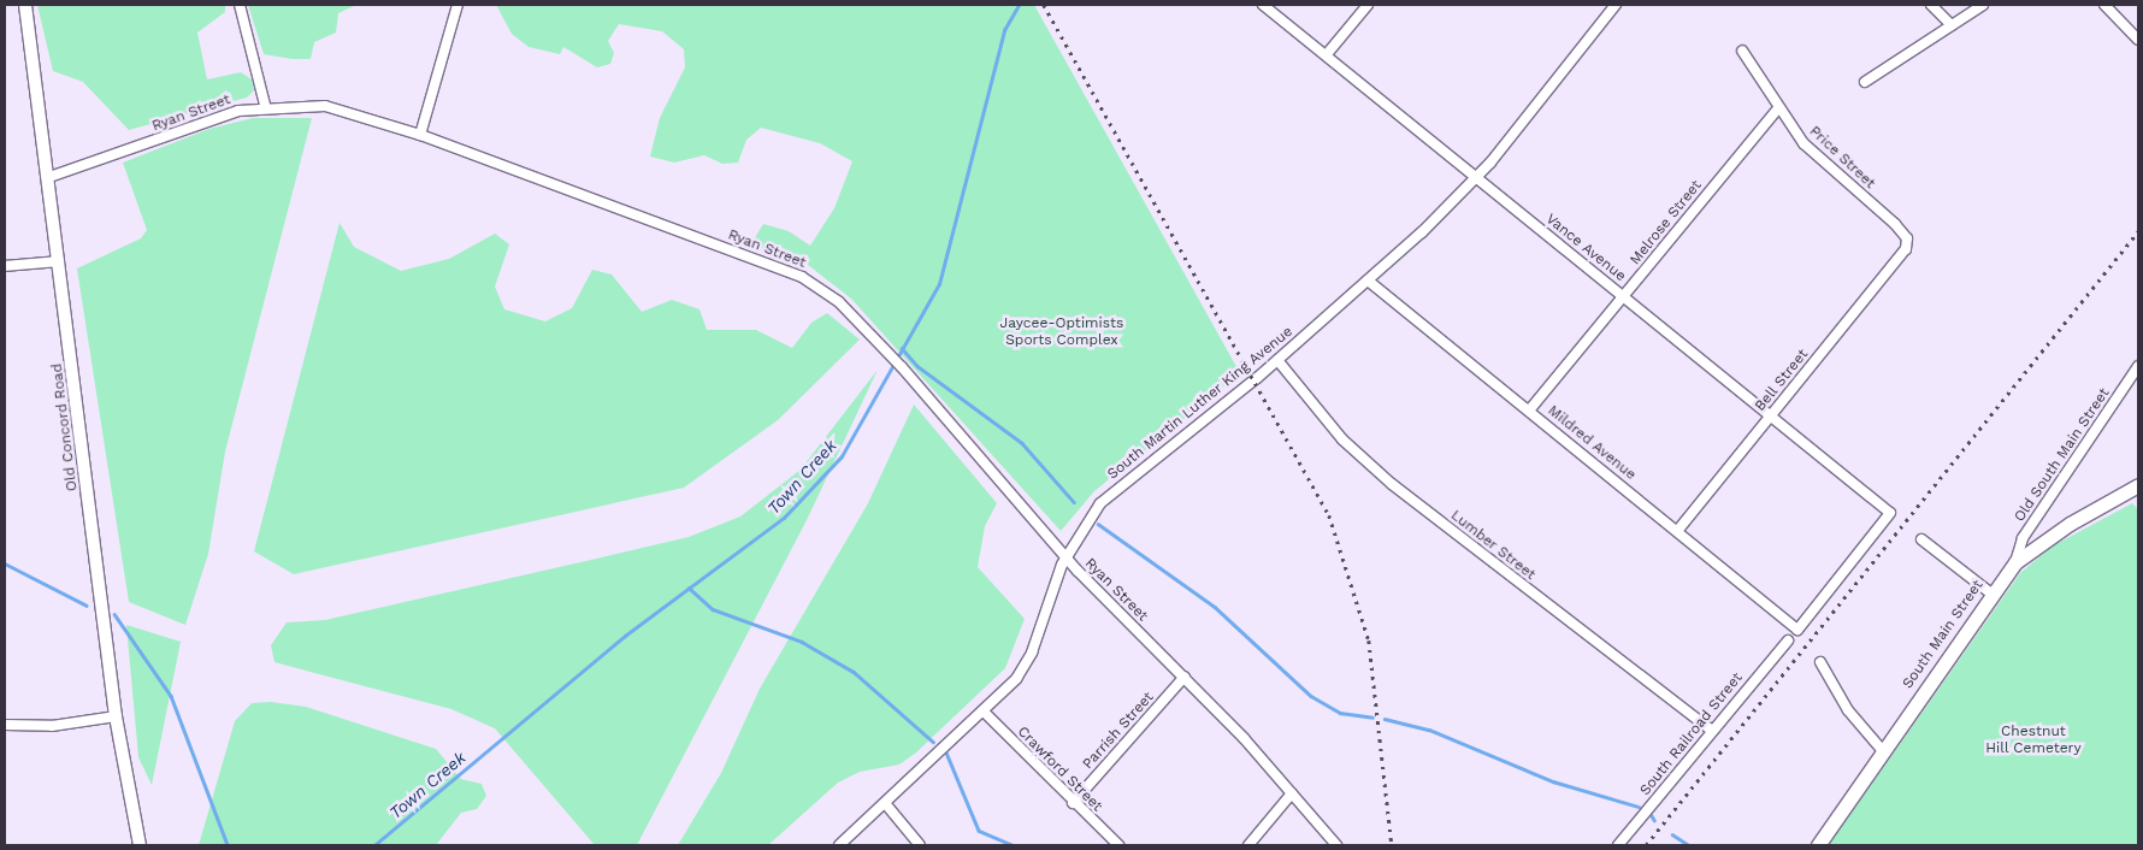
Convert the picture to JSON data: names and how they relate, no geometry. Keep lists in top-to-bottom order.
{
  "streets": {
    "main road": ["Old Concord Road", "South Main Street"],
    "street": [
      "Ryan Street",
      "Price Street",
      "Melrose Street",
      "Vance Avenue",
      "Bell Street",
      "South Martin Luther King Avenue",
      "Mildred Avenue",
      "Old South Main Street",
      "Lumber Street",
      "Parrish Street",
      "South Railroad Street",
      "Crawford Street"
    ]
  },
  "crossings": [
    ["Ryan Street", "South Martin Luther King Avenue"],
    ["Ryan Street", "Old Concord Road"],
    ["Ryan Street", "Parrish Street"],
    ["Price Street", "Melrose Street"],
    ["Price Street", "Bell Street"],
    ["Melrose Street", "Vance Avenue"],
    ["Melrose Street", "Mildred Avenue"],
    ["Vance Avenue", "Bell Street"],
    ["Vance Avenue", "South Martin Luther King Avenue"],
    ["Vance Avenue", "Mildred Avenue"],
    ["Bell Street", "Mildred Avenue"],
    ["South Martin Luther King Avenue", "Mildred Avenue"],
    ["South Martin Luther King Avenue", "Lumber Street"],
    ["South Martin Luther King Avenue", "Crawford Street"],
    ["Old South Main Street", "South Main Street"],
    ["Lumber Street", "South Railroad Street"],
    ["Parrish Street", "Crawford Street"]
  ],
  "water": ["Town Creek"],
  "parks": ["Jaycee-Optimists Sports Complex", "Chestnut Hill Cemetery"]
}
